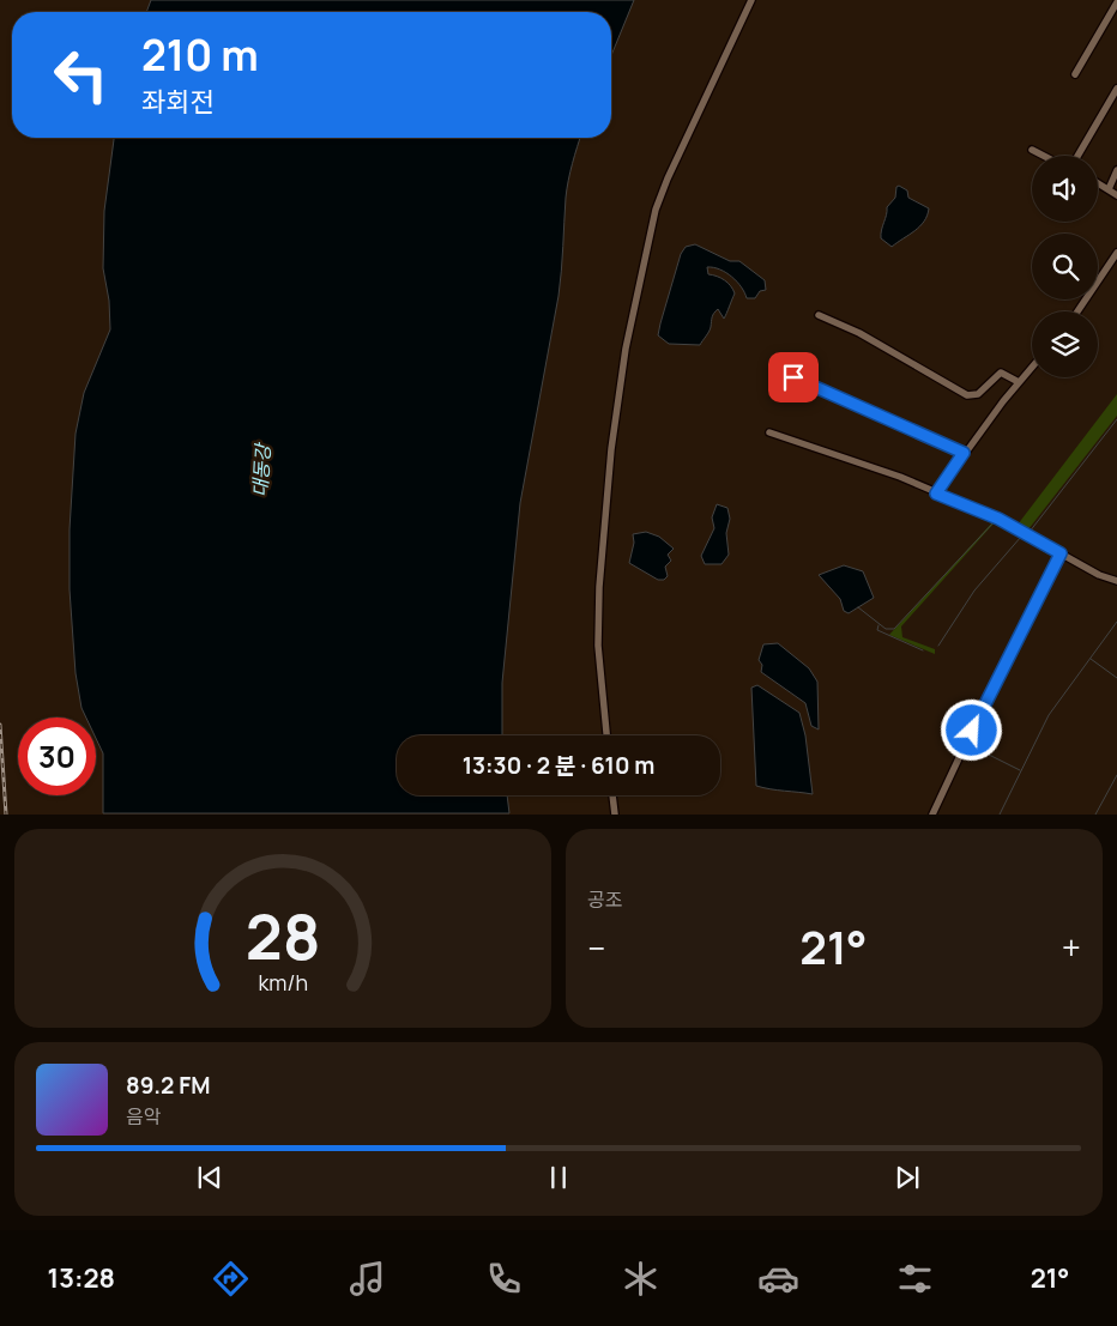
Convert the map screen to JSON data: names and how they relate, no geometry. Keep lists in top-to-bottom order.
{
  "water": ["대동강"],
  "page": {
    "turn": ["210 m", "좌회전"],
    "limit": "30",
    "trip": "13:30 · 2 분 · 610 m",
    "tile": "공조",
    "heat": ["−", "21°", "+"],
    "song": ["89.2 FM", "음악"],
    "tabs": ["13:28", "21°"],
    "gauge": ["28", "km/h"]
  }
}
